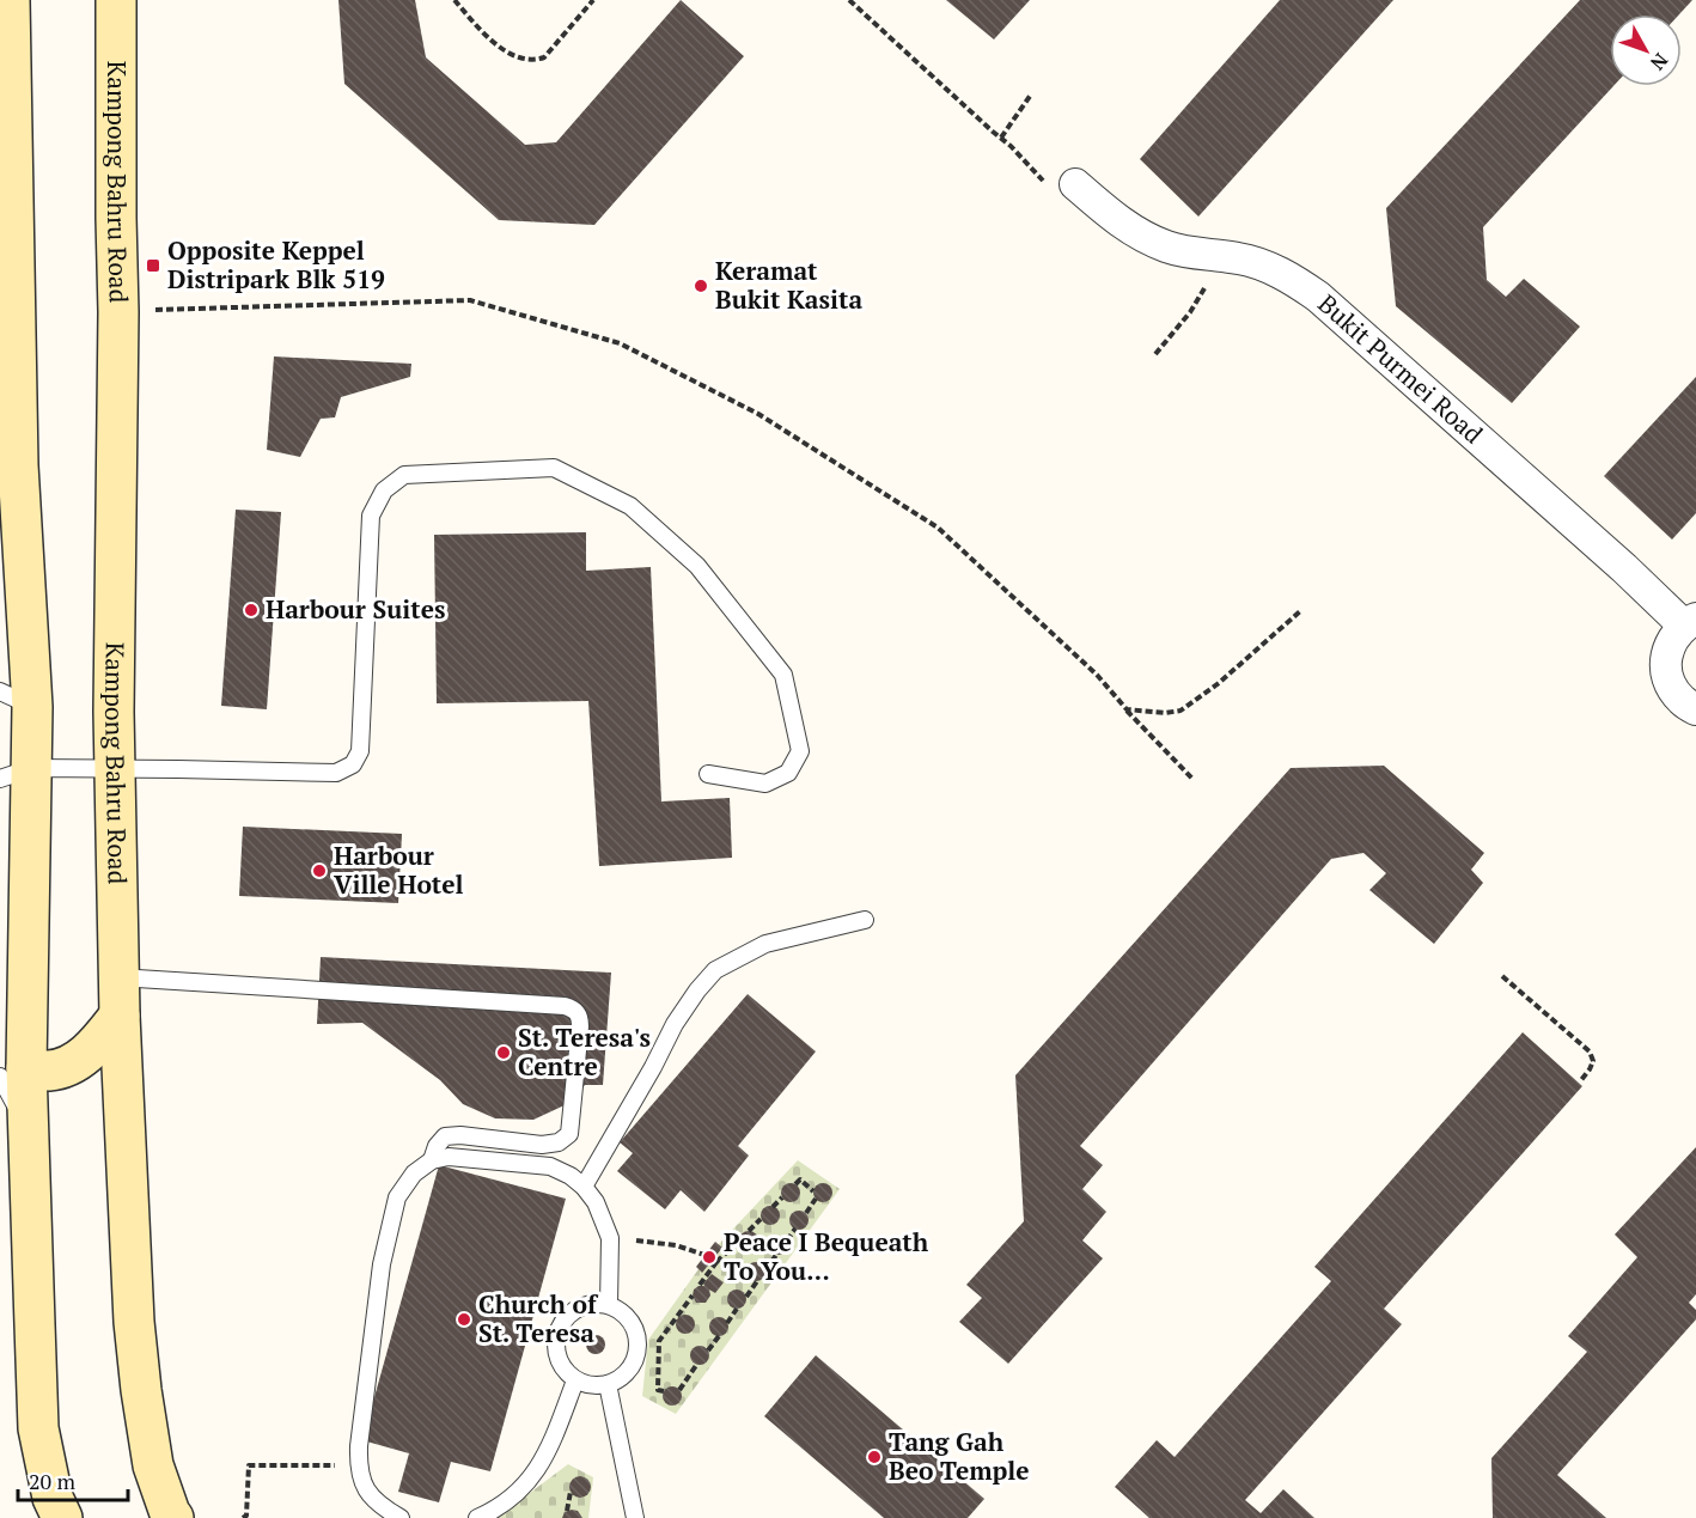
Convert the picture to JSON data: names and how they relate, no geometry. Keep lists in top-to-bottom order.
{
  "streets": {
    "main road": ["Kampong Bahru Road"],
    "street": ["Bukit Purmei Road"]
  },
  "places": {
    "transit": ["Opposite Keppel Distripark Blk 519"],
    "other": [
      "Keramat Bukit Kasita",
      "Harbour Suites",
      "Harbour Ville Hotel",
      "St. Teresa's Centre",
      "Peace I Bequeath To You...",
      "Church of St. Teresa",
      "Tang Gah Beo Temple"
    ]
  },
  "scale_bar": "20 m",
  "north": "bottom right"
}
